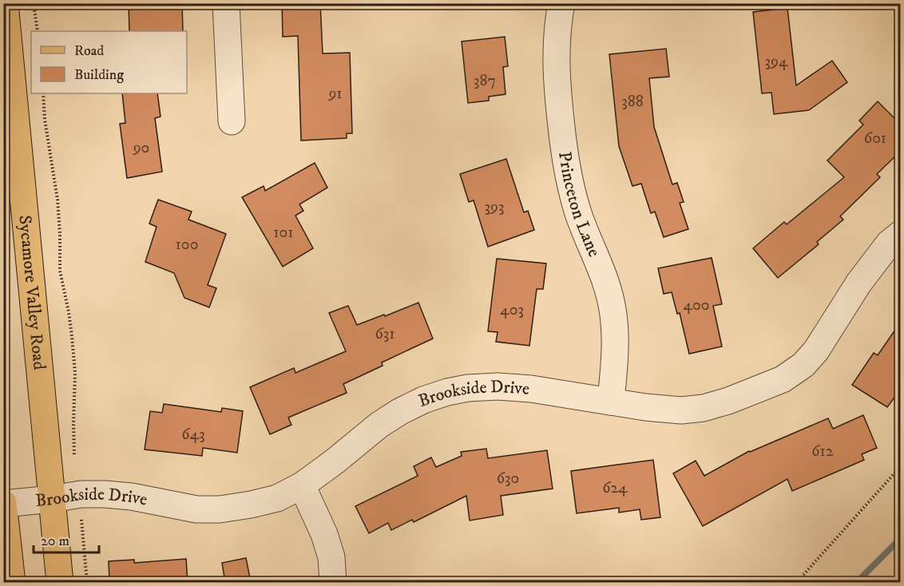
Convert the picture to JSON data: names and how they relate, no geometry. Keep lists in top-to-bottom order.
{
  "streets": {
    "main road": ["Sycamore Valley Road"],
    "street": ["Princeton Lane", "Brookside Drive"]
  },
  "crossings": [
    ["Princeton Lane", "Brookside Drive"],
    ["Sycamore Valley Road", "Brookside Drive"]
  ],
  "house_numbers": [
    "394",
    "387",
    "91",
    "388",
    "601",
    "90",
    "393",
    "101",
    "100",
    "400",
    "403",
    "631",
    "643",
    "612",
    "630",
    "624"
  ],
  "legend": ["Road", "Building"],
  "scale_bar": "20 m"
}
